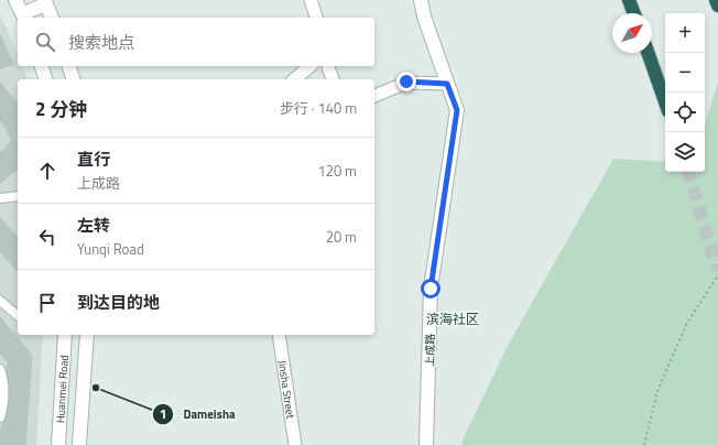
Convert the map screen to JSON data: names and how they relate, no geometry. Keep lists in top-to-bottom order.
{
  "streets": {
    "street": ["上成路", "Huanmei Road", "Jinsha Street"]
  },
  "districts": ["滨海社区"],
  "places": ["Dameisha"],
  "north": "top right",
  "page": {
    "map_buttons": ["+", "−"],
    "search": "搜索地点",
    "heading": ["2 分钟", "步行 · 140 m"],
    "list": [
      ["直行", "上成路", "120 m"],
      ["左转", "Yunqi Road", "20 m"],
      "到达目的地"
    ]
  }
}
